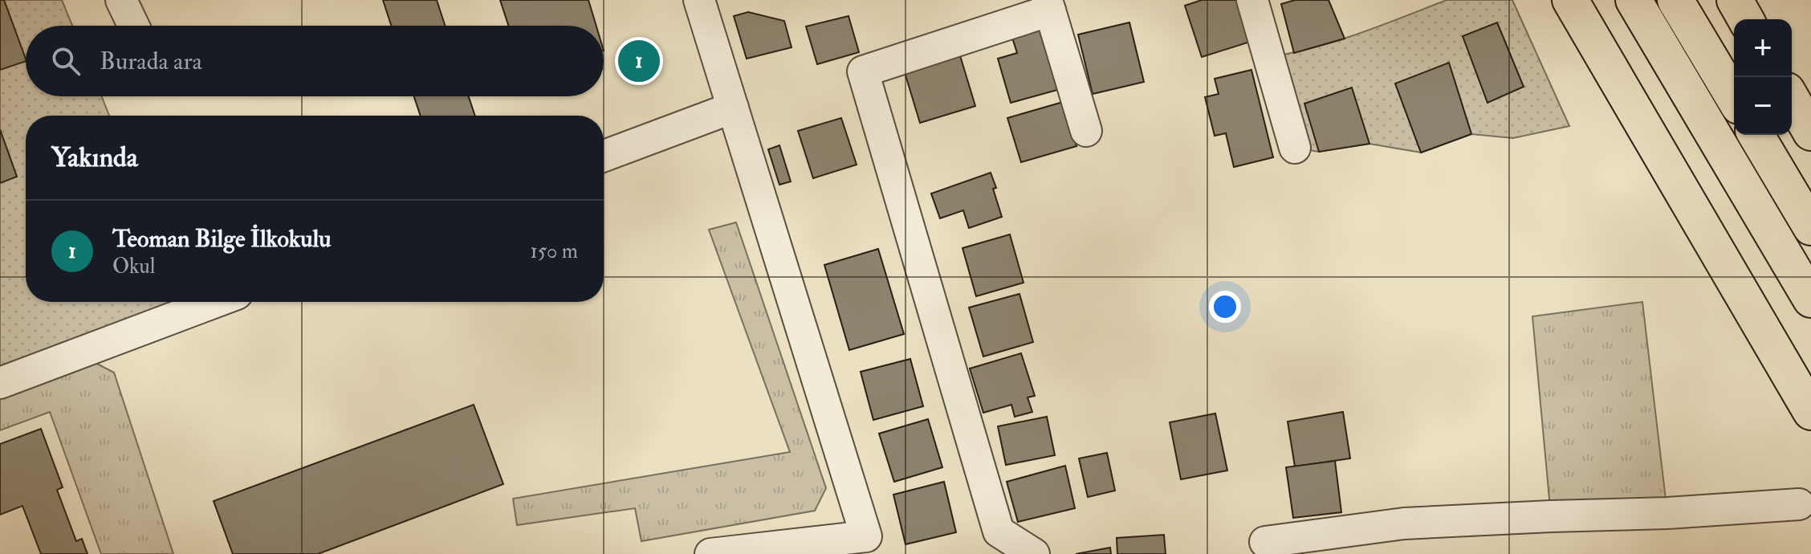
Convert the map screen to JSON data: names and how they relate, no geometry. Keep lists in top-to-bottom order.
{
  "page": {
    "map_buttons": ["+", "−"],
    "search": "Burada ara",
    "pins": "1",
    "heading": "Yakında",
    "list": [
      {
        "mark": "1",
        "name": "Teoman Bilge İlkokulu",
        "note": "Okul",
        "value": "150 m"
      }
    ]
  }
}
